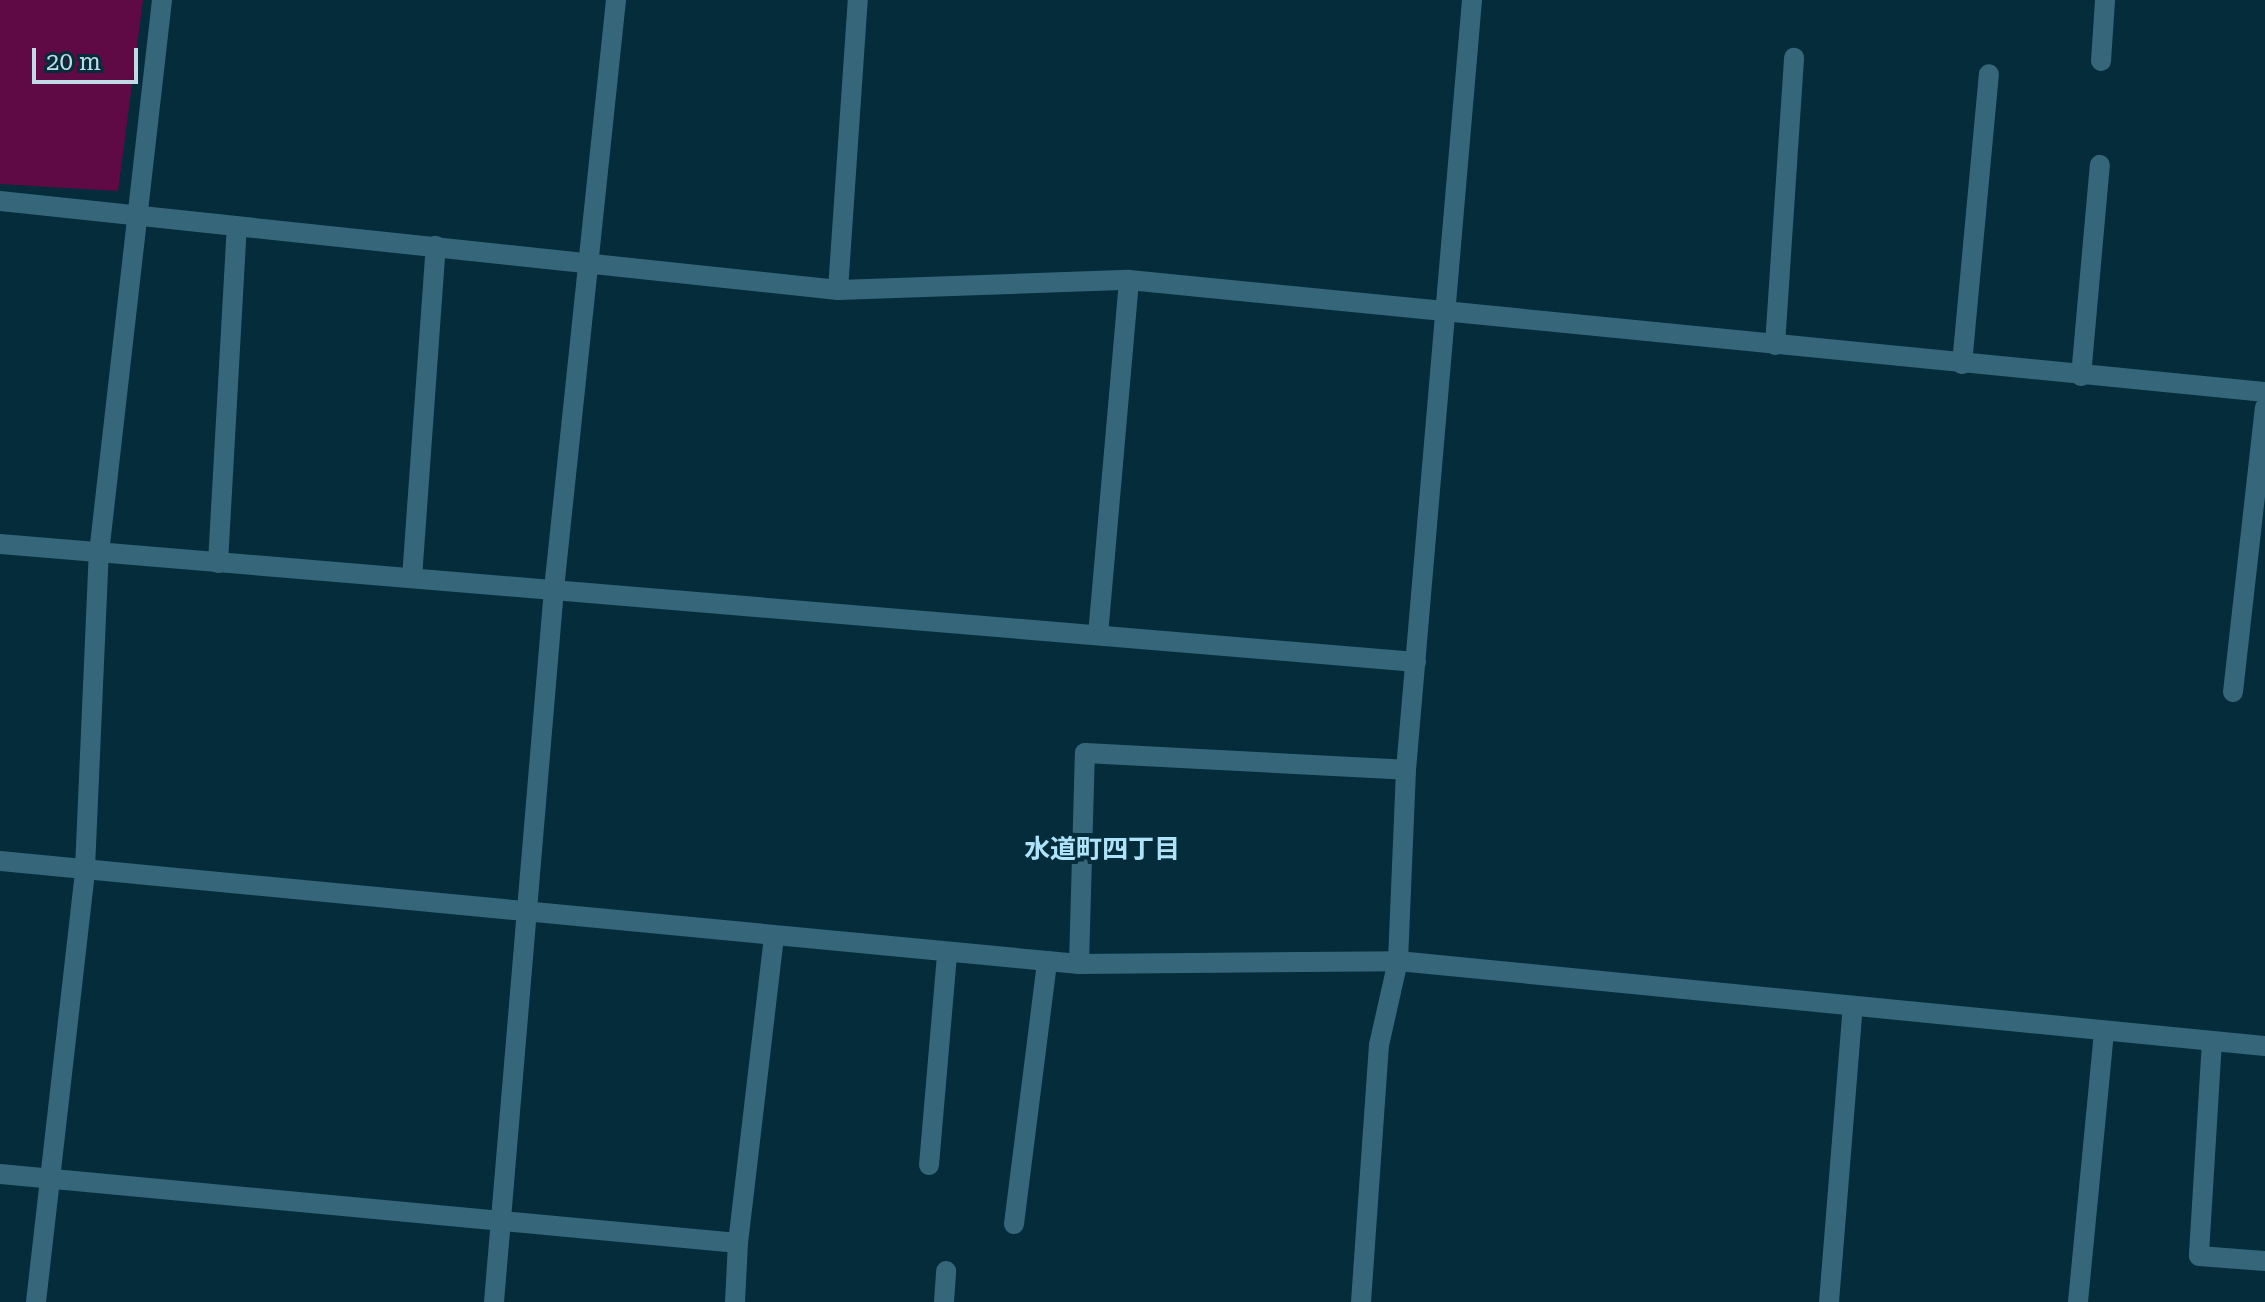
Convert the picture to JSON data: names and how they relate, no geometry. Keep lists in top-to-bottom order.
{
  "districts": ["水道町四丁目"],
  "scale_bar": "20 m"
}
